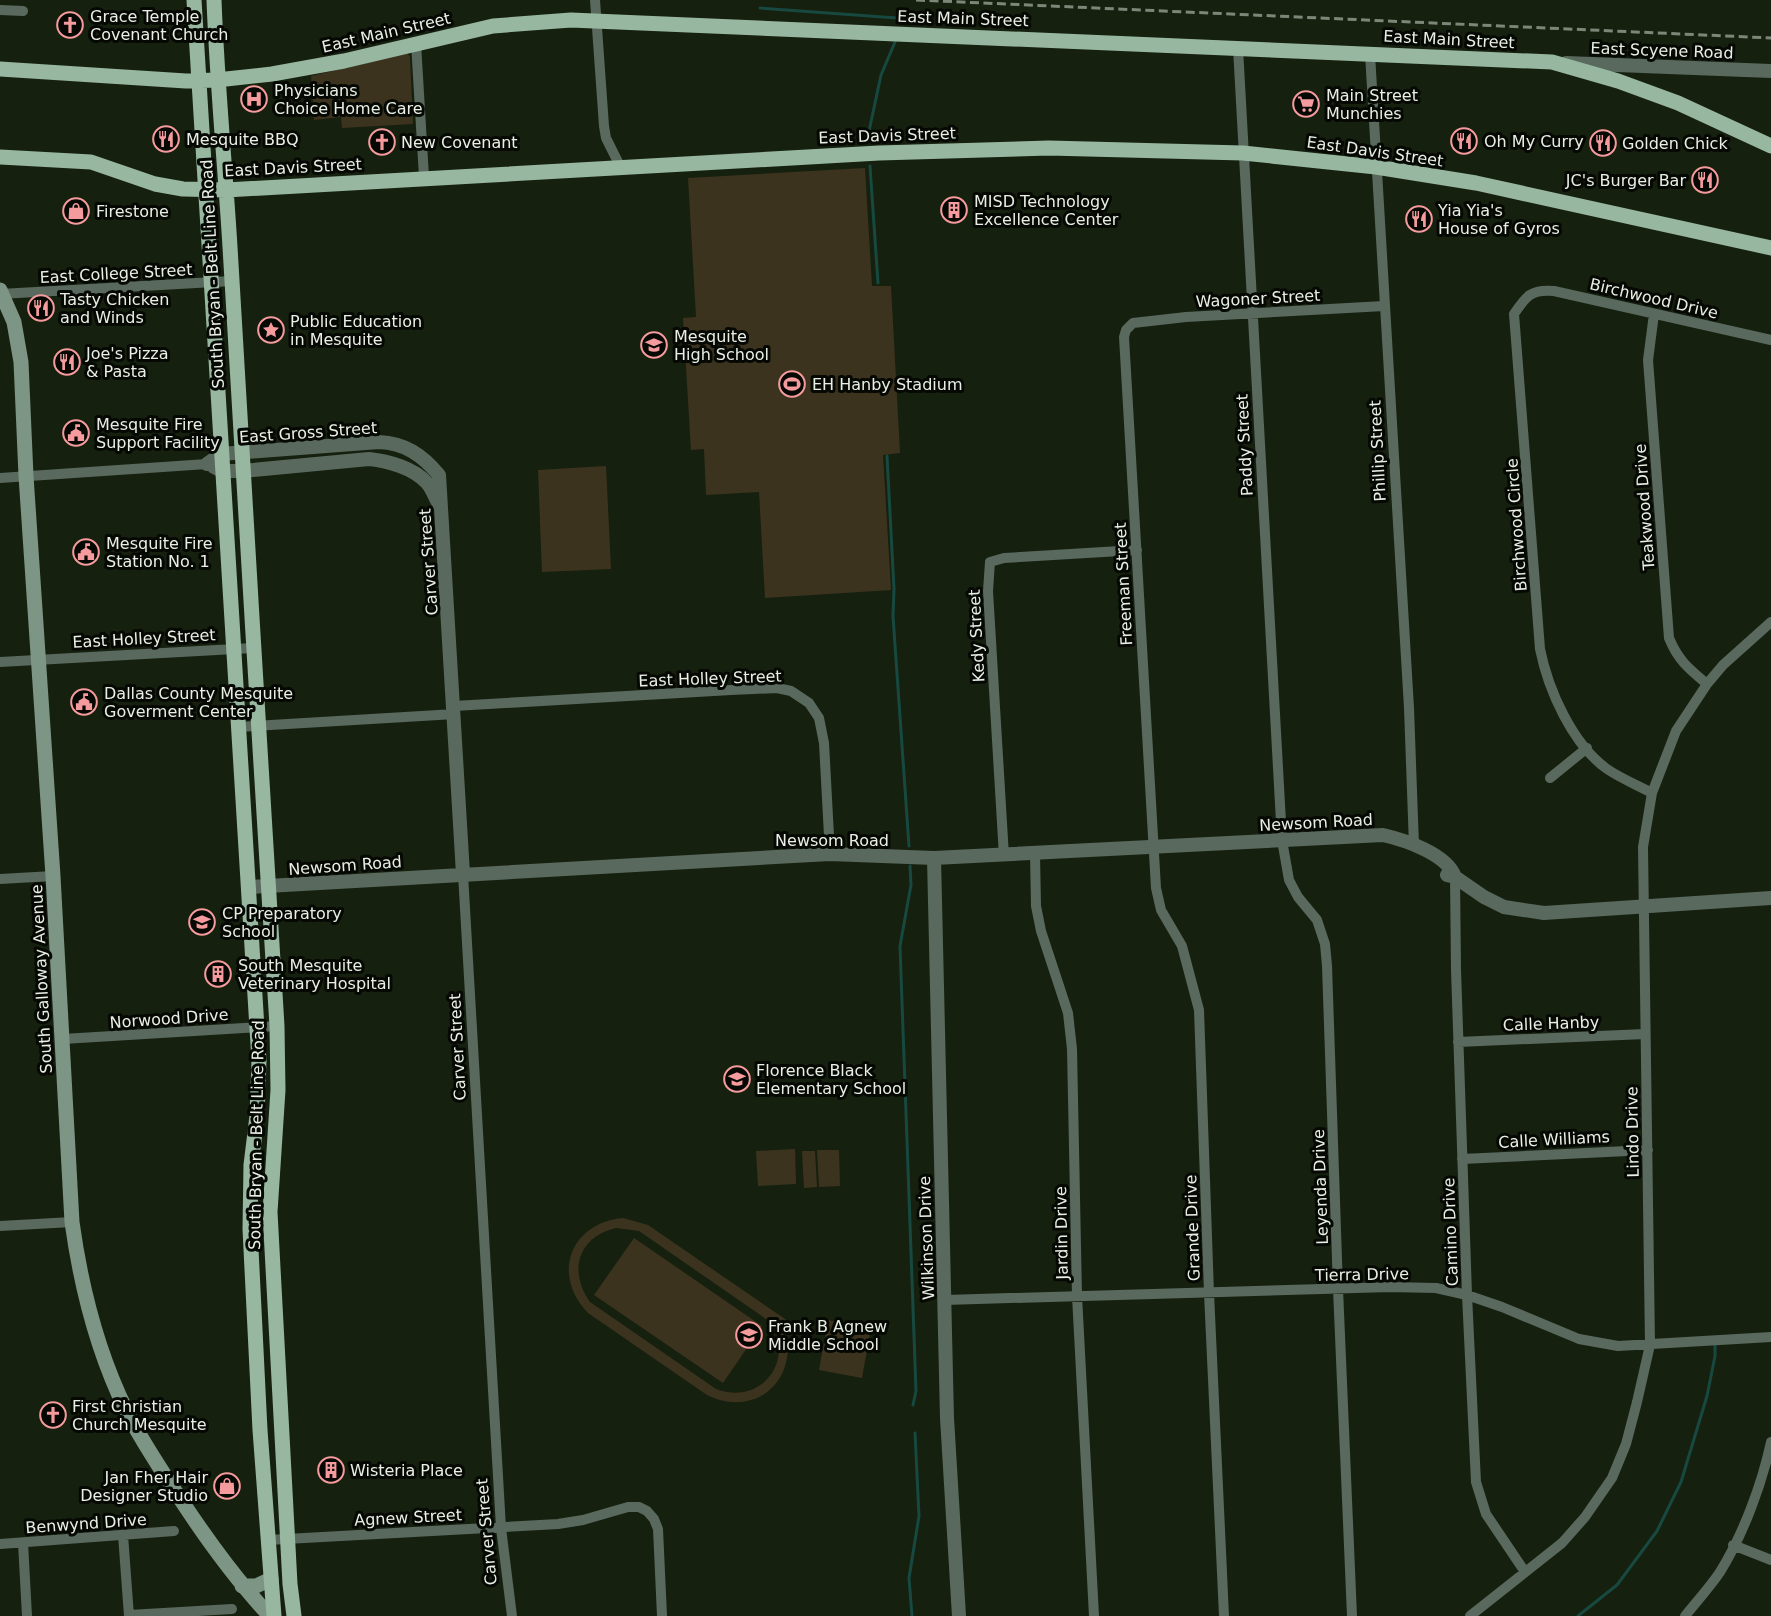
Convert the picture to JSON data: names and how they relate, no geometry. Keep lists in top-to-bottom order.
{
  "streets": {
    "main road": [
      "East Main Street",
      "East Davis Street",
      "South Bryan - Belt Line Road",
      "South Galloway Avenue"
    ],
    "street": [
      "East Scyene Road",
      "East College Street",
      "Wagoner Street",
      "Birchwood Drive",
      "East Gross Street",
      "Paddy Street",
      "Phillip Street",
      "Teakwood Drive",
      "Birchwood Circle",
      "Carver Street",
      "Freeman Street",
      "Kedy Street",
      "East Holley Street",
      "Newsom Road",
      "Norwood Drive",
      "Calle Hanby",
      "Lindo Drive",
      "Calle Williams",
      "Leyenda Drive",
      "Grande Drive",
      "Camino Drive",
      "Jardin Drive",
      "Wilkinson Drive",
      "Tierra Drive",
      "Agnew Street",
      "Benwynd Drive"
    ]
  },
  "crossings": [
    ["East Main Street", "East Scyene Road"],
    ["East Main Street", "South Bryan - Belt Line Road"],
    ["East Main Street", "Paddy Street"],
    ["East Main Street", "Phillip Street"],
    ["East Davis Street", "South Bryan - Belt Line Road"],
    ["East Davis Street", "Paddy Street"],
    ["East Davis Street", "Phillip Street"],
    ["East College Street", "South Bryan - Belt Line Road"],
    ["East College Street", "South Galloway Avenue"],
    ["South Bryan - Belt Line Road", "East Gross Street"],
    ["South Bryan - Belt Line Road", "East Holley Street"],
    ["South Bryan - Belt Line Road", "Newsom Road"],
    ["South Bryan - Belt Line Road", "South Galloway Avenue"],
    ["South Bryan - Belt Line Road", "Norwood Drive"],
    ["South Bryan - Belt Line Road", "Agnew Street"],
    ["Wagoner Street", "Paddy Street"],
    ["Wagoner Street", "Phillip Street"],
    ["Wagoner Street", "Freeman Street"],
    ["Birchwood Drive", "Teakwood Drive"],
    ["Birchwood Drive", "Birchwood Circle"],
    ["East Gross Street", "Carver Street"],
    ["East Gross Street", "South Galloway Avenue"],
    ["Paddy Street", "Newsom Road"],
    ["Paddy Street", "Leyenda Drive"],
    ["Phillip Street", "Newsom Road"],
    ["Teakwood Drive", "Lindo Drive"],
    ["Birchwood Circle", "Lindo Drive"],
    ["Carver Street", "East Holley Street"],
    ["Carver Street", "Newsom Road"],
    ["Carver Street", "Agnew Street"],
    ["Freeman Street", "Kedy Street"],
    ["Freeman Street", "Newsom Road"],
    ["Freeman Street", "Grande Drive"],
    ["Kedy Street", "Newsom Road"],
    ["East Holley Street", "Newsom Road"],
    ["East Holley Street", "South Galloway Avenue"],
    ["Newsom Road", "Lindo Drive"],
    ["Newsom Road", "Leyenda Drive"],
    ["Newsom Road", "Grande Drive"],
    ["Newsom Road", "Camino Drive"],
    ["Newsom Road", "Jardin Drive"],
    ["Newsom Road", "Wilkinson Drive"],
    ["South Galloway Avenue", "Norwood Drive"],
    ["Calle Hanby", "Lindo Drive"],
    ["Calle Hanby", "Camino Drive"],
    ["Lindo Drive", "Calle Williams"],
    ["Lindo Drive", "Camino Drive"],
    ["Lindo Drive", "Tierra Drive"],
    ["Calle Williams", "Camino Drive"],
    ["Leyenda Drive", "Tierra Drive"],
    ["Grande Drive", "Tierra Drive"],
    ["Camino Drive", "Tierra Drive"],
    ["Jardin Drive", "Tierra Drive"],
    ["Wilkinson Drive", "Tierra Drive"]
  ],
  "places": {
    "church": ["Grace Temple Covenant Church", "New Covenant", "First Christian Church Mesquite"],
    "hospital": ["Physicians Choice Home Care"],
    "supermarket": ["Main Street Munchies"],
    "restaurant": [
      "Mesquite BBQ",
      "Oh My Curry",
      "Golden Chick",
      "JC's Burger Bar",
      "Yia Yia's House of Gyros",
      "Tasty Chicken and Winds",
      "Joe's Pizza & Pasta"
    ],
    "building": ["MISD Technology Excellence Center", "South Mesquite Veterinary Hospital", "Wisteria Place"],
    "shop": ["Firestone", "Jan Fher Hair Designer Studio"],
    "place": ["Public Education in Mesquite"],
    "school or university": [
      "Mesquite High School",
      "CP Preparatory School",
      "Florence Black Elementary School",
      "Frank B Agnew Middle School"
    ],
    "sports": ["EH Hanby Stadium"],
    "public building": ["Mesquite Fire Support Facility", "Mesquite Fire Station No. 1", "Dallas County Mesquite Goverment Center"]
  }
}
